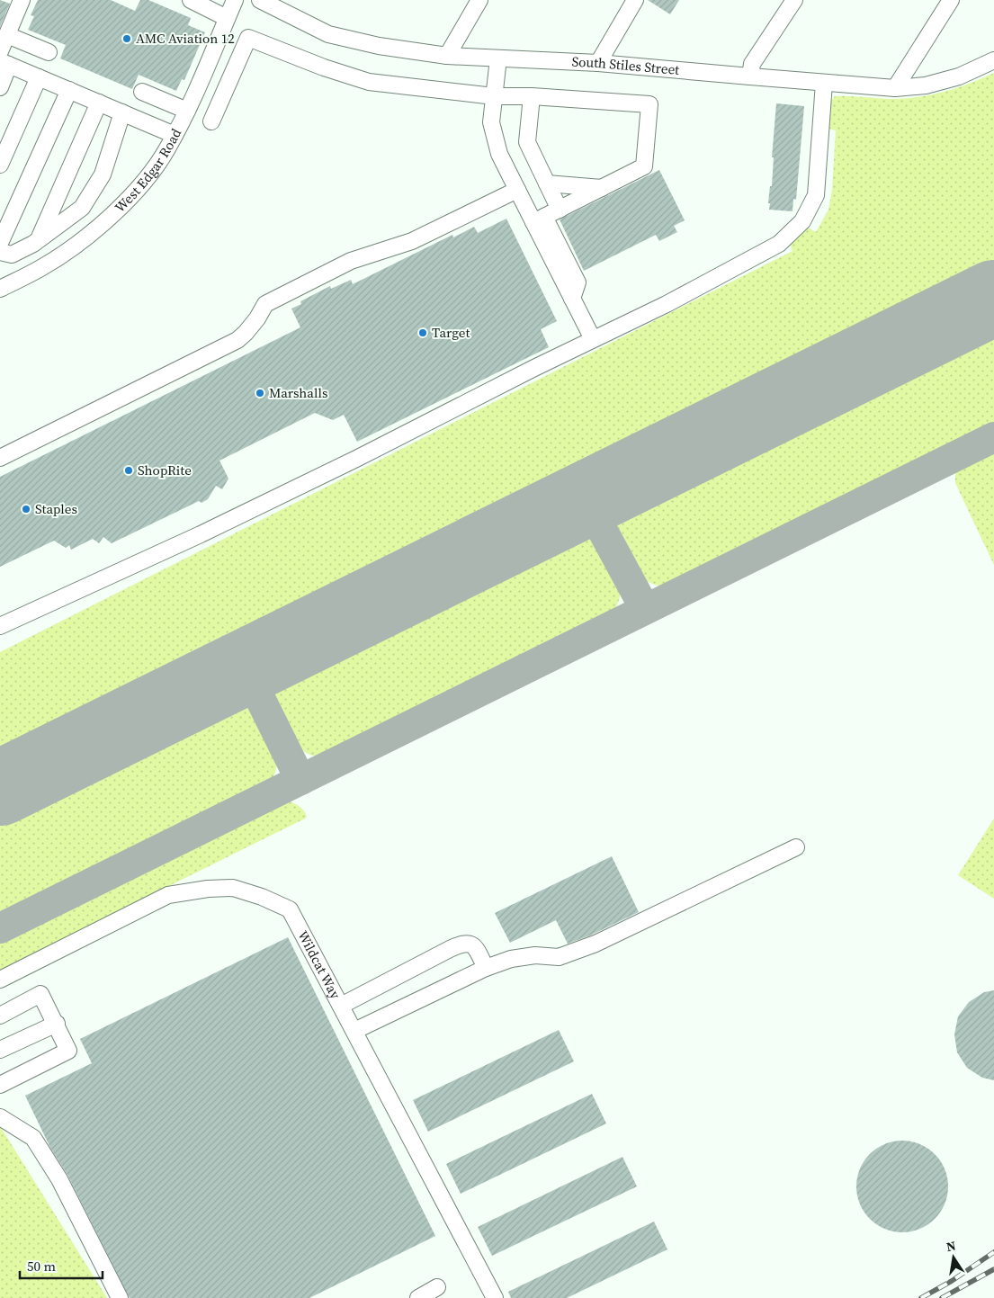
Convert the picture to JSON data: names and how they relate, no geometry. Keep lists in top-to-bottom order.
{
  "streets": {
    "street": ["South Stiles Street", "West Edgar Road", "Wildcat Way"]
  },
  "places": [
    "AMC Aviation 12",
    "Target",
    "Marshalls",
    "ShopRite",
    "Staples"
  ],
  "scale_bar": "50 m",
  "north": "top"
}
